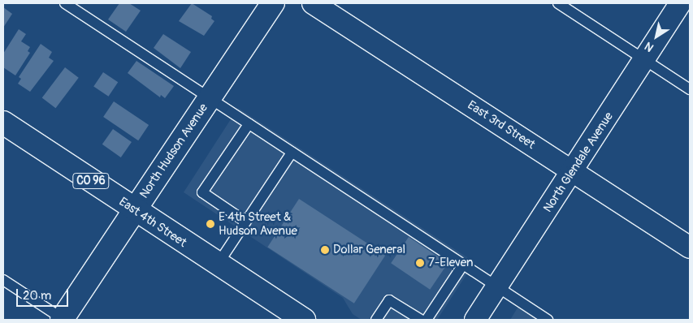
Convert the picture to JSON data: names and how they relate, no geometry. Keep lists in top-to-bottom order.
{
  "streets": {
    "main road": ["North Hudson Avenue", "CO 96", "East 4th Street"],
    "street": ["East 3rd Street", "North Glendale Avenue"]
  },
  "crossings": [
    ["East 3rd Street", "North Glendale Avenue"],
    ["North Hudson Avenue", "East 4th Street"]
  ],
  "places": ["E 4th Street & Hudson Avenue", "Dollar General", "7-Eleven"],
  "scale_bar": "20 m",
  "north": "bottom left"
}
